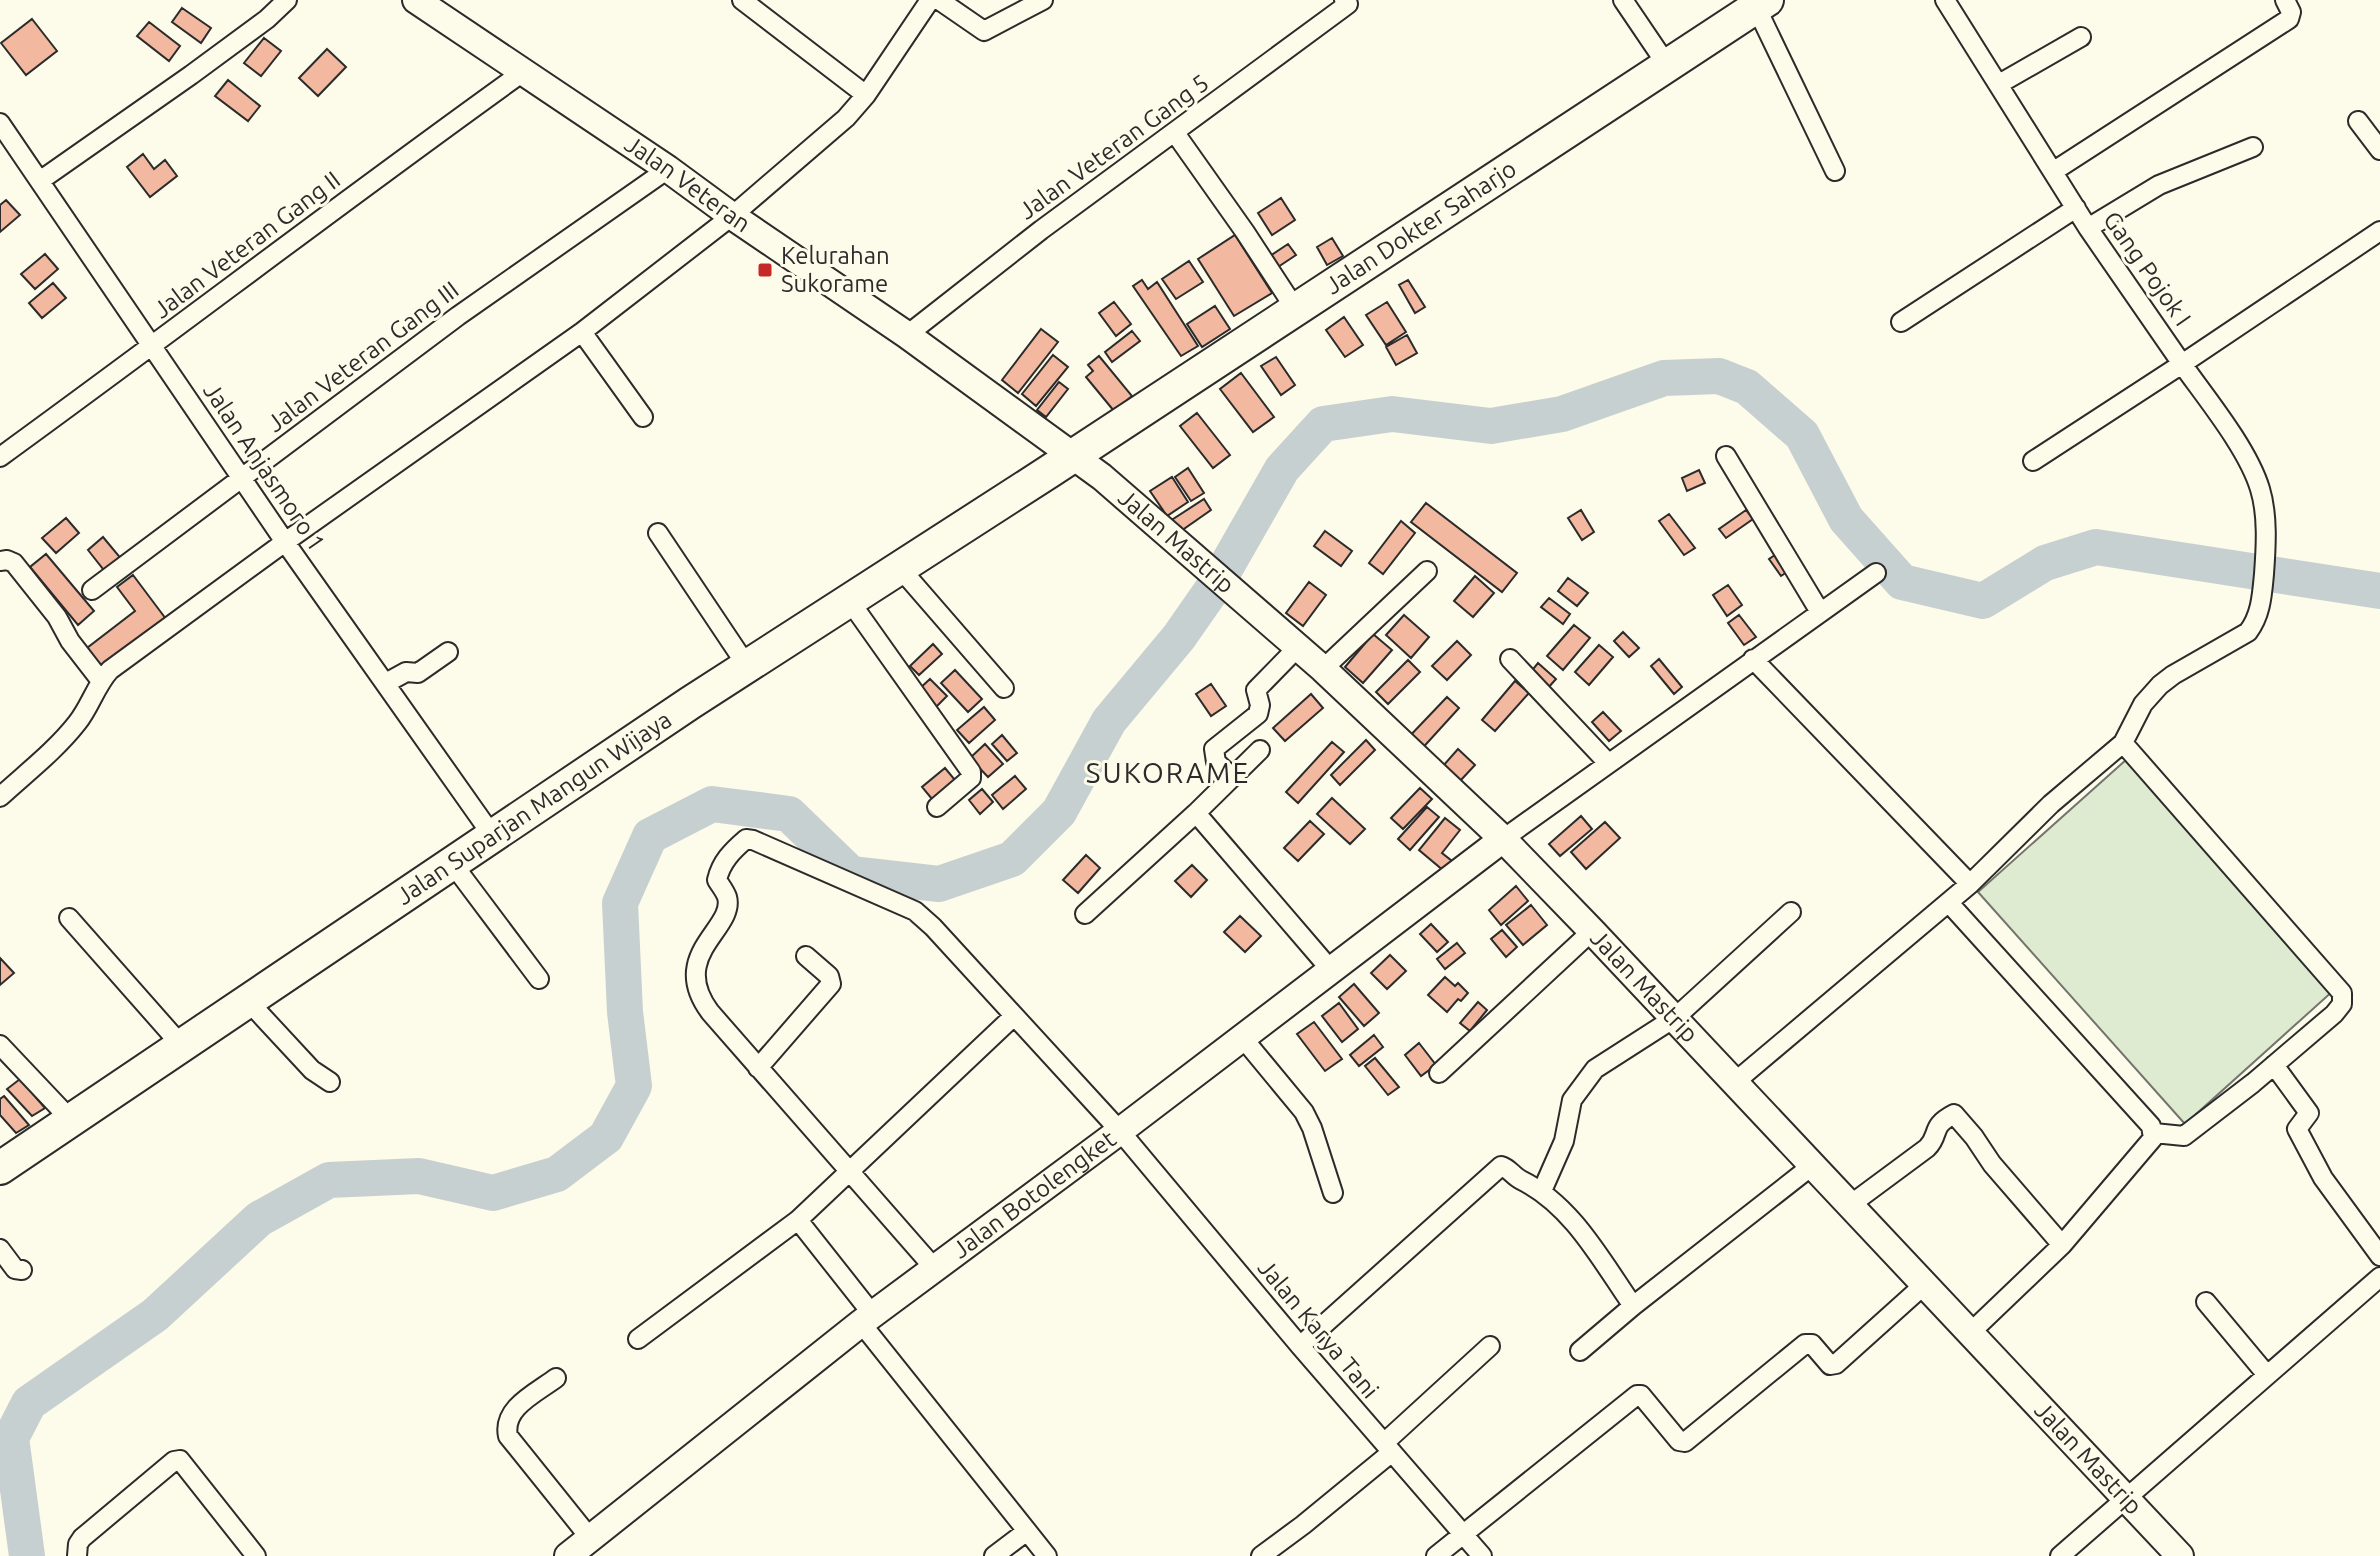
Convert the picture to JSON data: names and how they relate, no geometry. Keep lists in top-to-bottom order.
{
  "streets": {
    "highway": ["Jalan Dokter Saharjo", "Jalan Suparjan Mangun Wijaya"],
    "street": [
      "Jalan Veteran Gang 5",
      "Jalan Veteran",
      "Jalan Veteran Gang II",
      "Gang Pojok I",
      "Jalan Veteran Gang III",
      "Jalan Anjasmoro 1",
      "Jalan Mastrip",
      "Jalan Botolengket",
      "Jalan Karya Tani"
    ]
  },
  "crossings": [
    ["Jalan Veteran Gang 5", "Jalan Veteran"],
    ["Jalan Veteran", "Jalan Dokter Saharjo"],
    ["Jalan Veteran", "Jalan Veteran Gang II"],
    ["Jalan Veteran", "Jalan Veteran Gang III"],
    ["Jalan Veteran", "Jalan Mastrip"],
    ["Jalan Veteran", "Jalan Suparjan Mangun Wijaya"],
    ["Jalan Dokter Saharjo", "Jalan Mastrip"],
    ["Jalan Dokter Saharjo", "Jalan Suparjan Mangun Wijaya"],
    ["Jalan Veteran Gang II", "Jalan Anjasmoro 1"],
    ["Jalan Veteran Gang III", "Jalan Anjasmoro 1"],
    ["Jalan Anjasmoro 1", "Jalan Suparjan Mangun Wijaya"],
    ["Jalan Mastrip", "Jalan Suparjan Mangun Wijaya"],
    ["Jalan Mastrip", "Jalan Botolengket"],
    ["Jalan Botolengket", "Jalan Karya Tani"]
  ],
  "districts": ["SUKORAME"],
  "places": {
    "transit": ["Kelurahan Sukorame"]
  }
}
